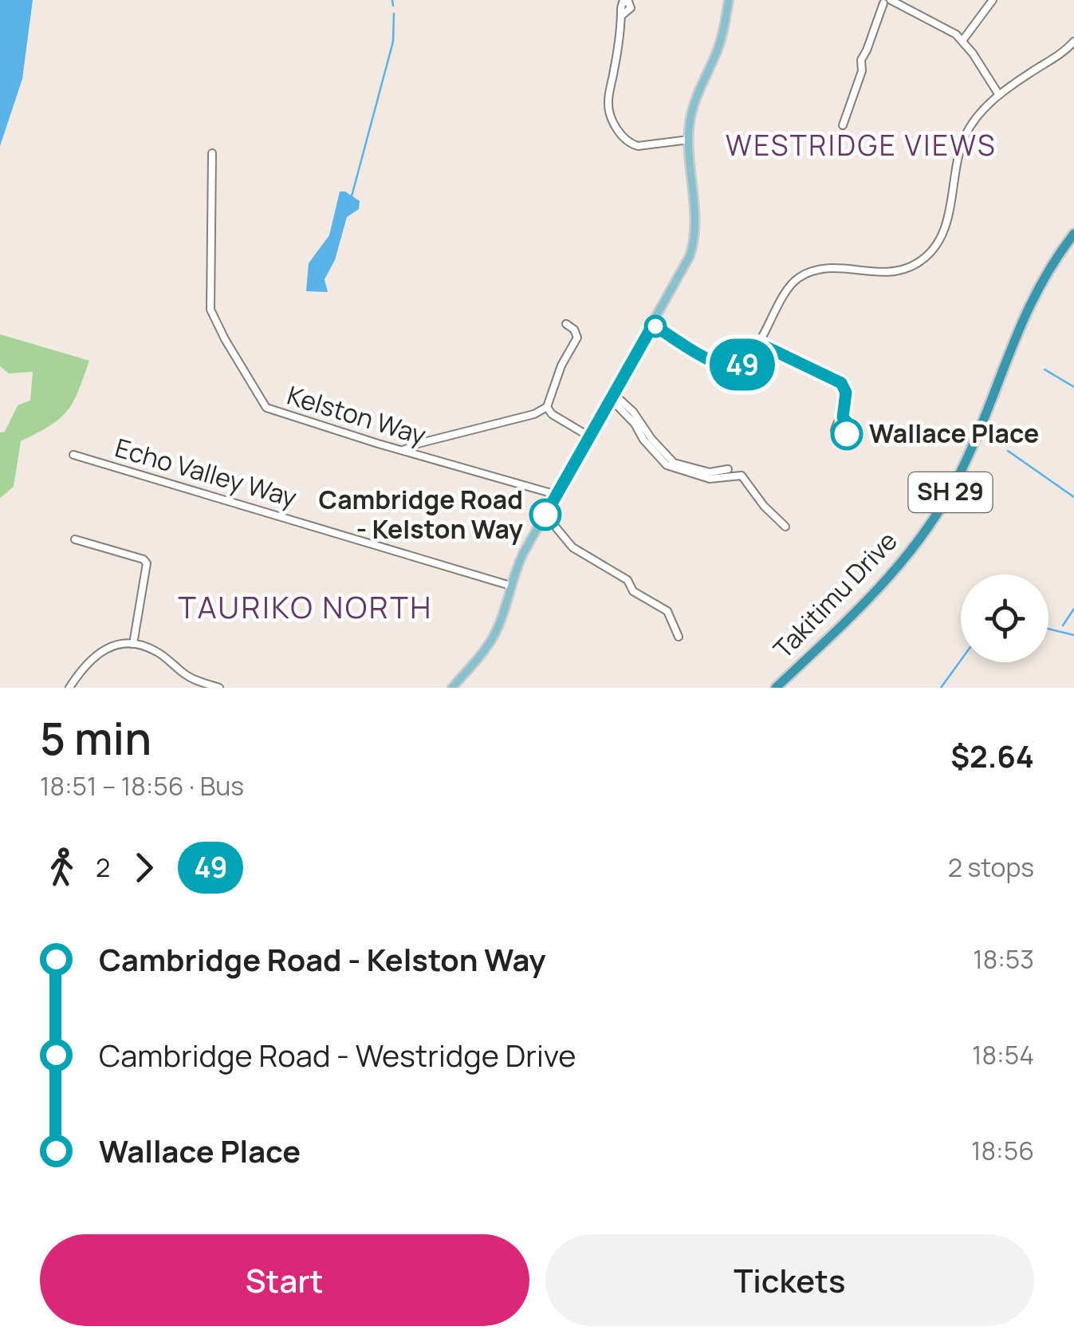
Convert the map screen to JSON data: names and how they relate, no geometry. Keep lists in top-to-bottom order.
{
  "streets": {
    "highway": ["SH 29", "Takitimu Drive"],
    "street": ["Kelston Way", "Echo Valley Way"]
  },
  "districts": ["WESTRIDGE VIEWS", "TAURIKO NORTH"],
  "places": ["Wallace Place", "Cambridge Road - Kelston Way"],
  "lines": ["bus line 49"],
  "page": {
    "on_map": "49",
    "heading": ["5 min", "18:51 – 18:56 · Bus", "$2.64"],
    "legs": ["2", "49", "2 stops"],
    "list": [
      {
        "name": "Cambridge Road - Kelston Way",
        "value": "18:53"
      },
      {
        "name": "Cambridge Road - Westridge Drive",
        "value": "18:54"
      },
      {
        "name": "Wallace Place",
        "value": "18:56"
      }
    ],
    "buttons": ["Start", "Tickets"]
  }
}
